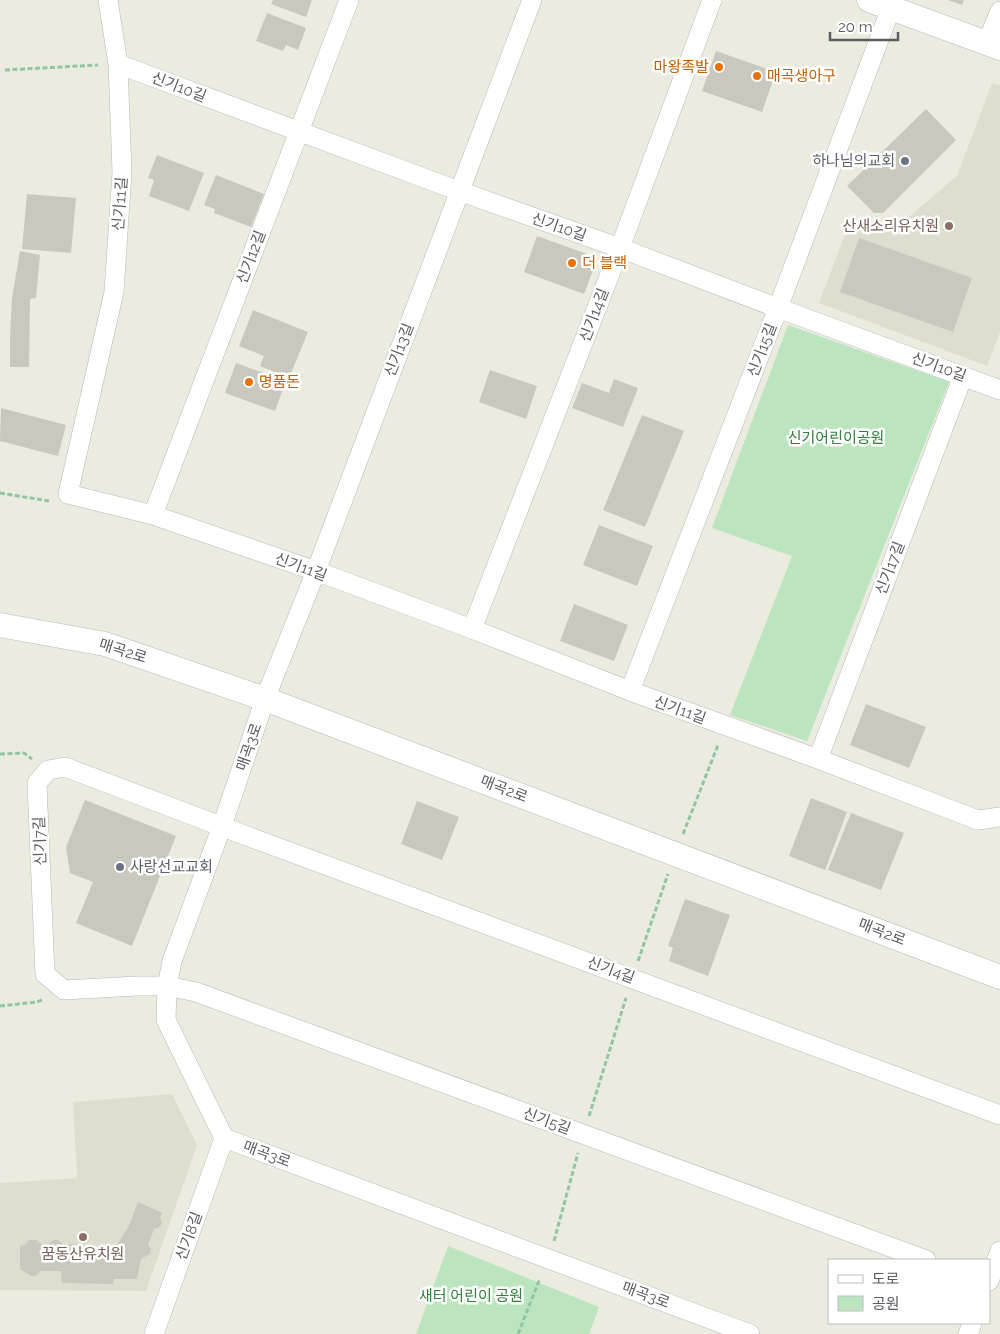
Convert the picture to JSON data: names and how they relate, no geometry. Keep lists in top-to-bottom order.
{
  "streets": {
    "street": [
      "신기10길",
      "신기11길",
      "신기12길",
      "신기14길",
      "신기13길",
      "신기15길",
      "신기17길",
      "매곡2로",
      "매곡3로",
      "신기7길",
      "신기4길",
      "신기5길",
      "신기8길"
    ]
  },
  "crossings": [
    ["신기10길", "신기11길"],
    ["신기10길", "신기12길"],
    ["신기10길", "신기14길"],
    ["신기10길", "신기13길"],
    ["신기10길", "신기15길"],
    ["신기10길", "신기17길"],
    ["신기11길", "신기12길"],
    ["신기11길", "신기14길"],
    ["신기11길", "신기13길"],
    ["신기11길", "신기15길"],
    ["신기11길", "신기17길"],
    ["신기13길", "매곡2로"],
    ["신기13길", "매곡3로"],
    ["매곡2로", "매곡3로"],
    ["매곡3로", "신기4길"],
    ["매곡3로", "신기5길"],
    ["매곡3로", "신기8길"]
  ],
  "parks": ["신기어린이공원", "새터 어린이 공원"],
  "places": [
    "마왕족발",
    "매곡생아구",
    "하나님의교회",
    "산새소리유치원",
    "더 블랙",
    "명품돈",
    "사랑선교교회",
    "꿈동산유치원"
  ],
  "legend": ["도로", "공원"],
  "scale_bar": "20 m"
}
